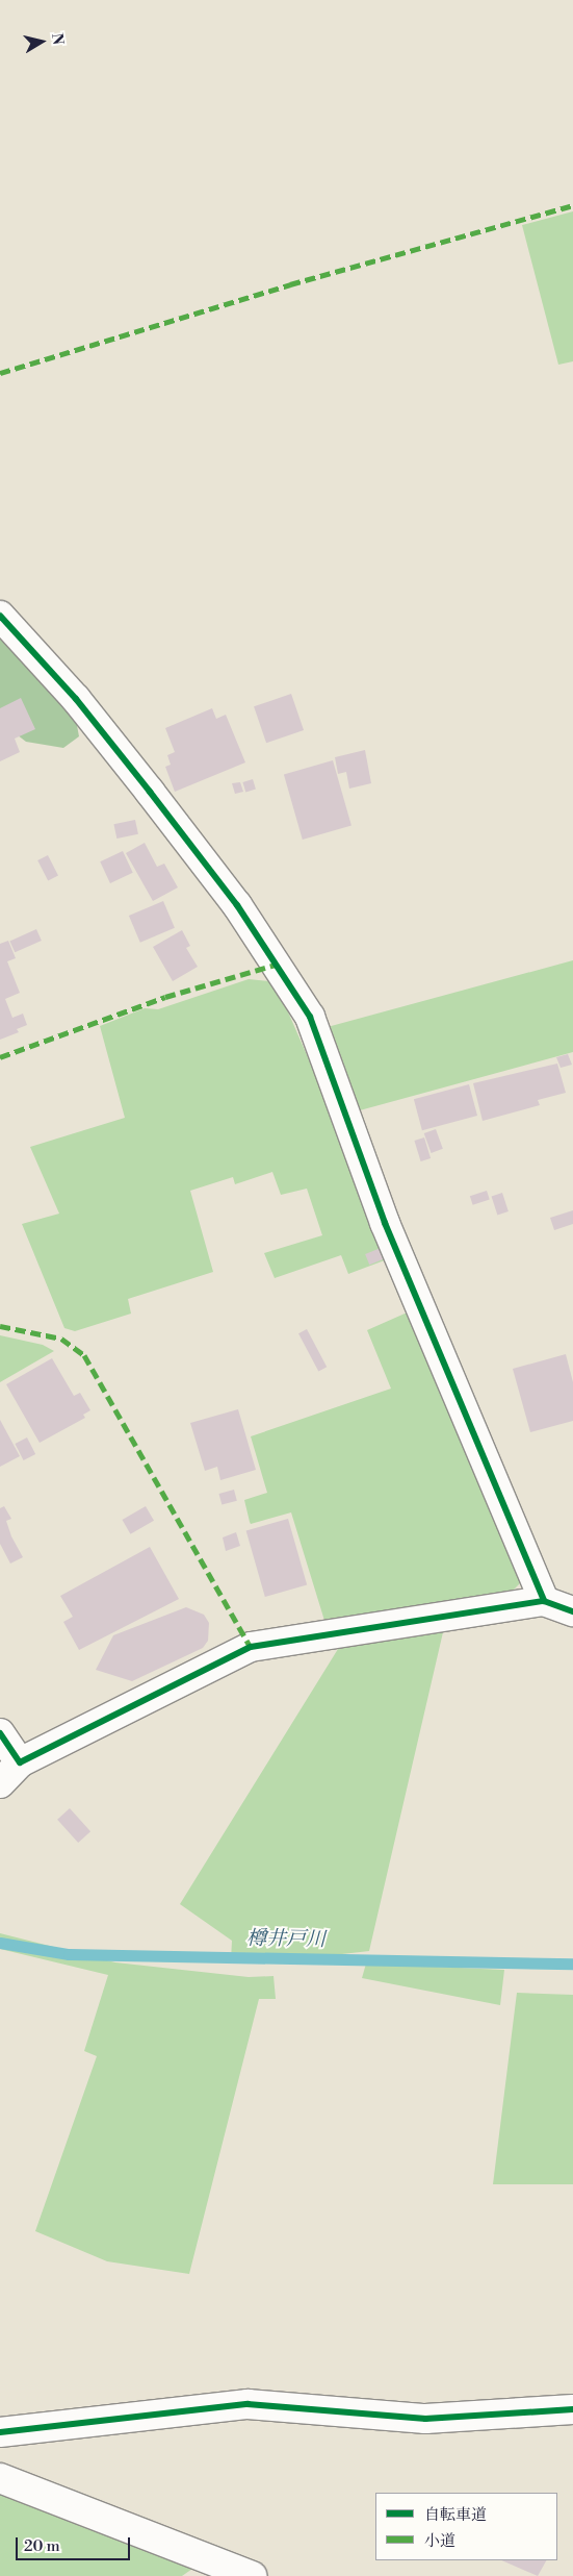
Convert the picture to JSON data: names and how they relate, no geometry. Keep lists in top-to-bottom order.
{
  "water": ["樽井戸川"],
  "legend": ["自転車道", "小道"],
  "scale_bar": "20 m",
  "north": "right"
}
